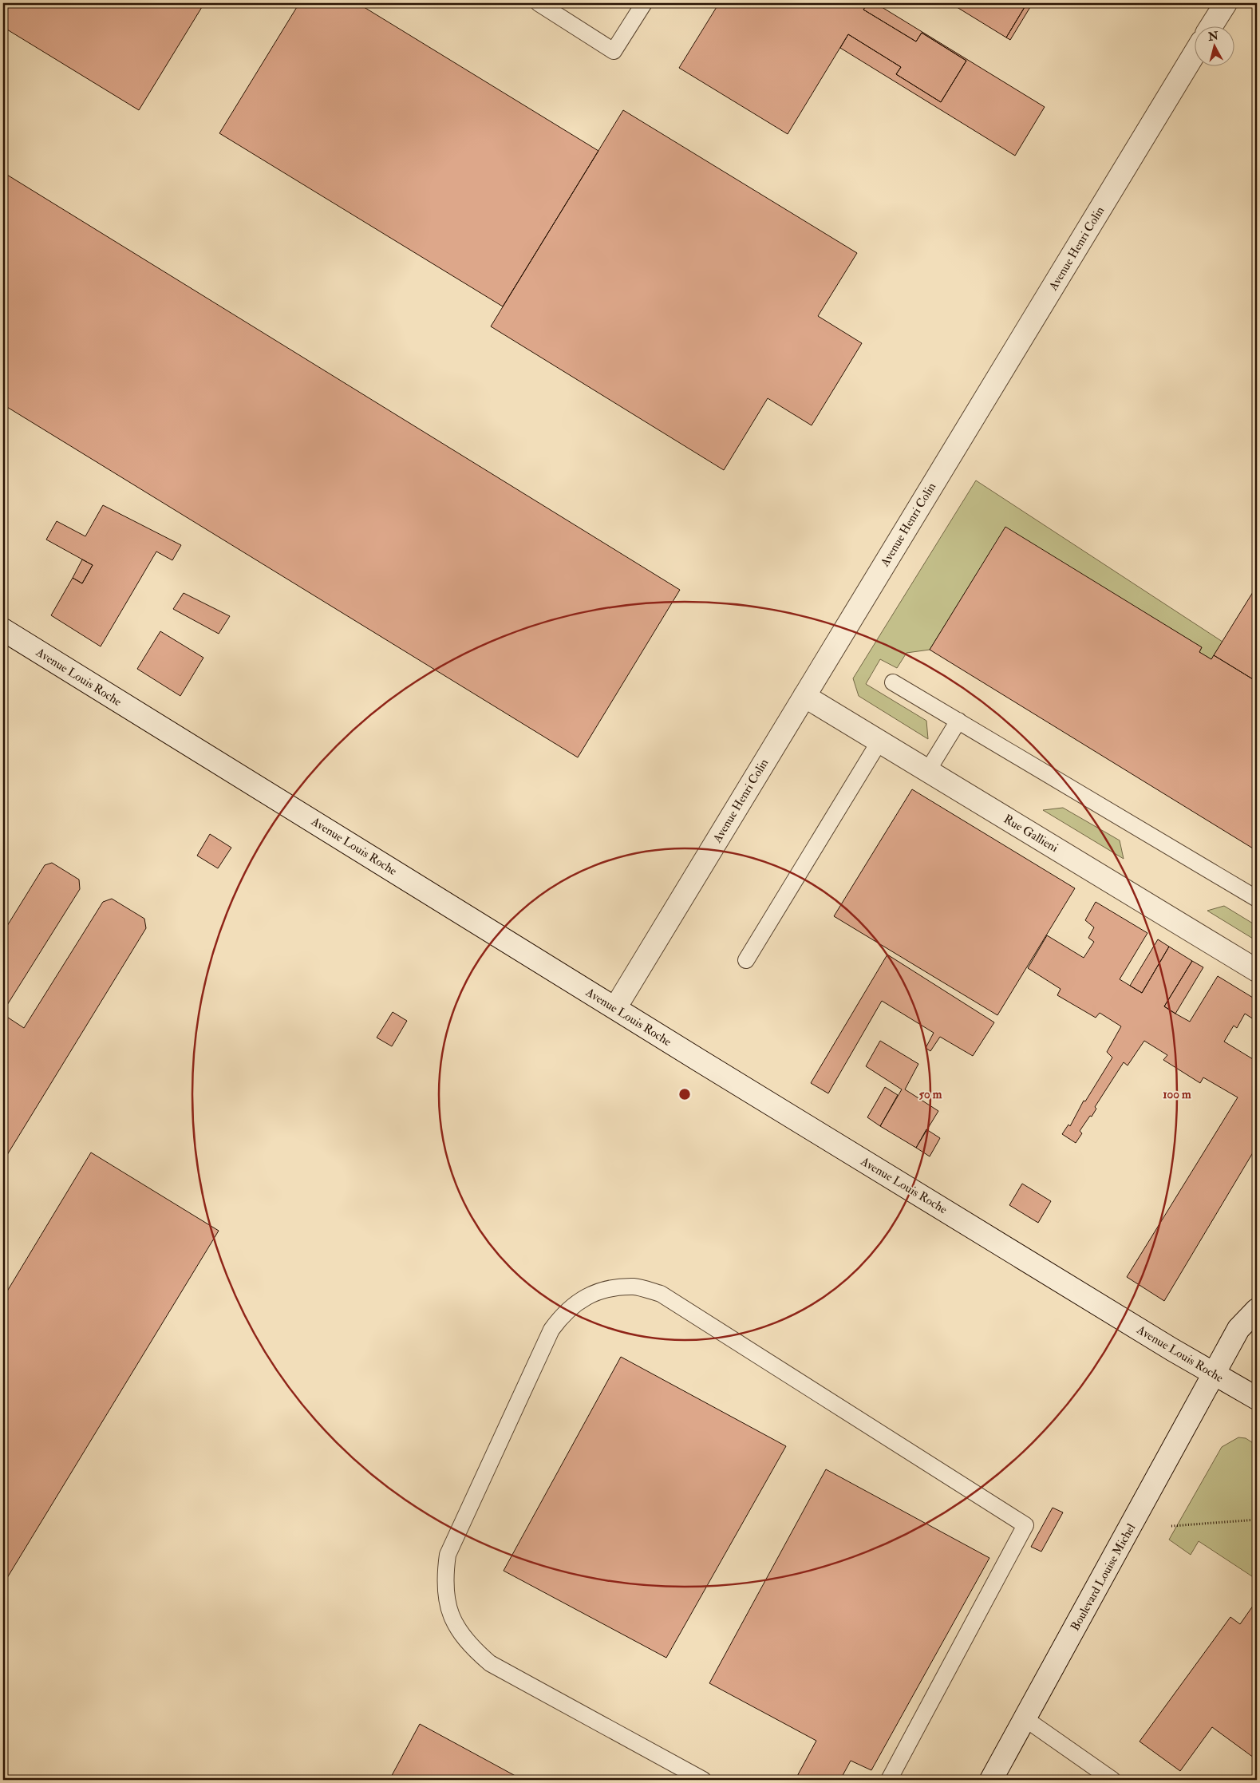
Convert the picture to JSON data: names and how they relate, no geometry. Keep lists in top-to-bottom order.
{
  "streets": {
    "main road": [
      "Avenue Henri Colin",
      "Avenue Louis Roche",
      "Rue Gallieni",
      "Boulevard Louise Michel"
    ]
  },
  "crossings": [
    ["Avenue Henri Colin", "Avenue Louis Roche"],
    ["Avenue Henri Colin", "Rue Gallieni"],
    ["Avenue Louis Roche", "Boulevard Louise Michel"]
  ],
  "north": "top",
  "rings": ["50 m", "100 m"]
}
